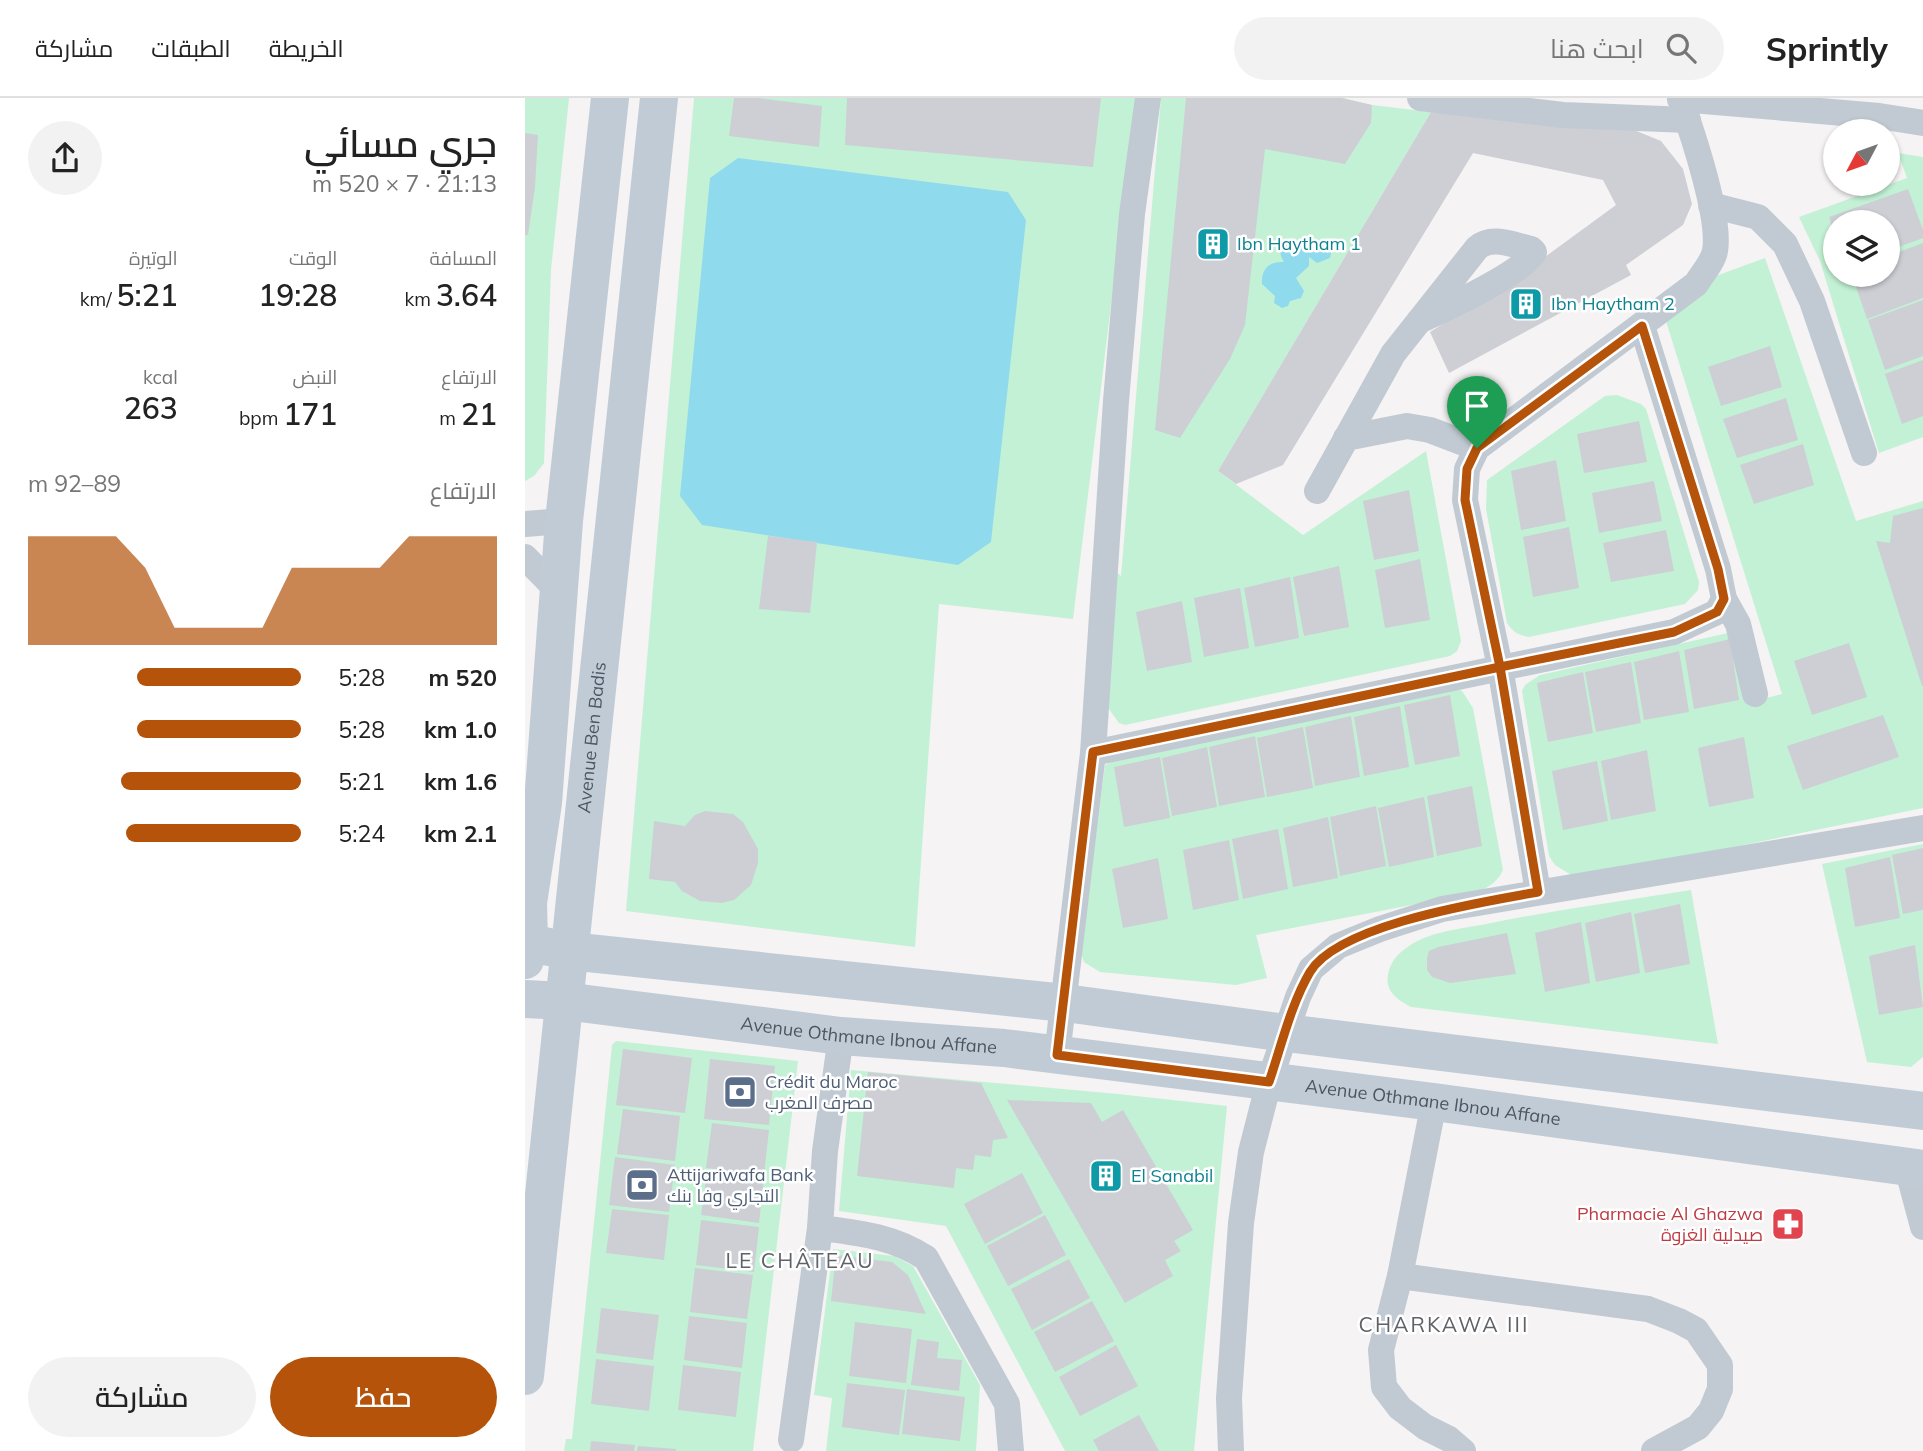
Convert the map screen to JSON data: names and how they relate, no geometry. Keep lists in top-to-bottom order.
{
  "streets": {
    "main road": ["Avenue Ben Badis", "Avenue Othmane Ibnou Affane"]
  },
  "crossings": [
    ["Avenue Ben Badis", "Avenue Othmane Ibnou Affane"]
  ],
  "districts": ["LE CHÂTEAU", "CHARKAWA III"],
  "places": {
    "building": ["Ibn Haytham 1", "Ibn Haytham 2", "El Sanabil"],
    "bank": ["Crédit du Maroc مصرف المغرب", "Attijariwafa Bank التجاري وفا بنك"],
    "pharmacy": ["Pharmacie Al Ghazwa صيدلية الغزوة"]
  },
  "north": "bottom left",
  "page": {
    "header": "Sprintly",
    "search": "ابحث هنا",
    "nav": ["الخريطة", "الطبقات", "مشاركة"],
    "heading": ["جري مسائي", "21:13 · 7 × 520 m"],
    "stats": [
      ["المسافة", "3.64 km"],
      ["الوقت", "19:28"],
      ["الوتيرة", "5:21 /km"],
      ["الارتفاع", "21 m"],
      ["النبض", "171 bpm"],
      ["kcal", "263"]
    ],
    "chart": ["الارتفاع", "89–92 m"],
    "list": [
      {
        "name": "520 m",
        "note": "5:28"
      },
      {
        "name": "1.0 km",
        "note": "5:28"
      },
      {
        "name": "1.6 km",
        "note": "5:21"
      },
      {
        "name": "2.1 km",
        "note": "5:24"
      }
    ],
    "buttons": ["حفظ", "مشاركة"]
  }
}
